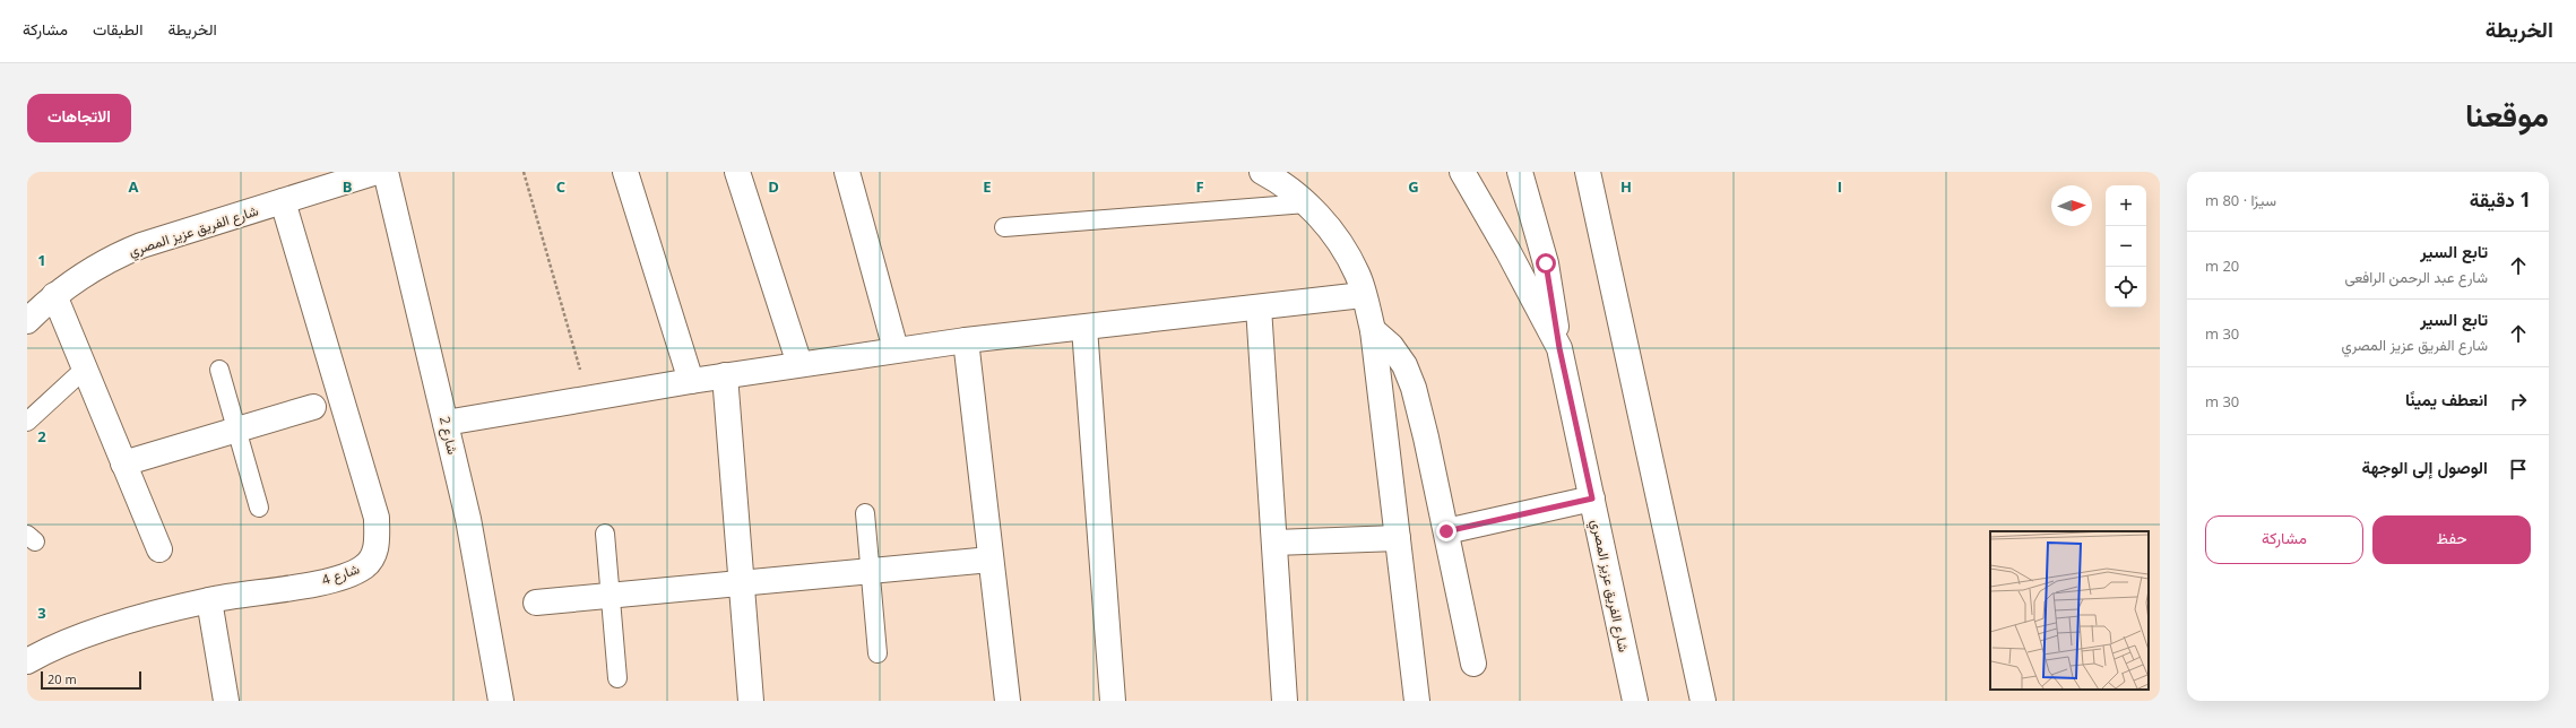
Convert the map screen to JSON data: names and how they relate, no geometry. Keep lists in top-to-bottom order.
{
  "streets": {
    "street": ["شارع الفريق عزيز المصري", "شارع 2", "شارع 4"]
  },
  "crossings": [
    ["شارع الفريق عزيز المصري", "شارع 4"]
  ],
  "scale_bar": "20 m",
  "north": "right",
  "page": {
    "header": "الخريطة",
    "nav": ["الخريطة", "الطبقات", "مشاركة"],
    "title": "موقعنا",
    "buttons": [
      "الاتجاهات",
      ["حفظ", "مشاركة"]
    ],
    "heading": ["1 دقيقة", "سيرًا · 80 m"],
    "map_buttons": ["+", "−"],
    "list": [
      ["تابع السير", "شارع عبد الرحمن الرافعى", "20 m"],
      ["تابع السير", "شارع الفريق عزيز المصري", "30 m"],
      ["انعطف يمينًا", "30 m"],
      "الوصول إلى الوجهة"
    ],
    "scale": "20 m"
  },
  "grid": {
    "columns": [
      "A",
      "B",
      "C",
      "D",
      "E",
      "F",
      "G",
      "H",
      "I"
    ],
    "rows": ["1", "2", "3"]
  }
}
